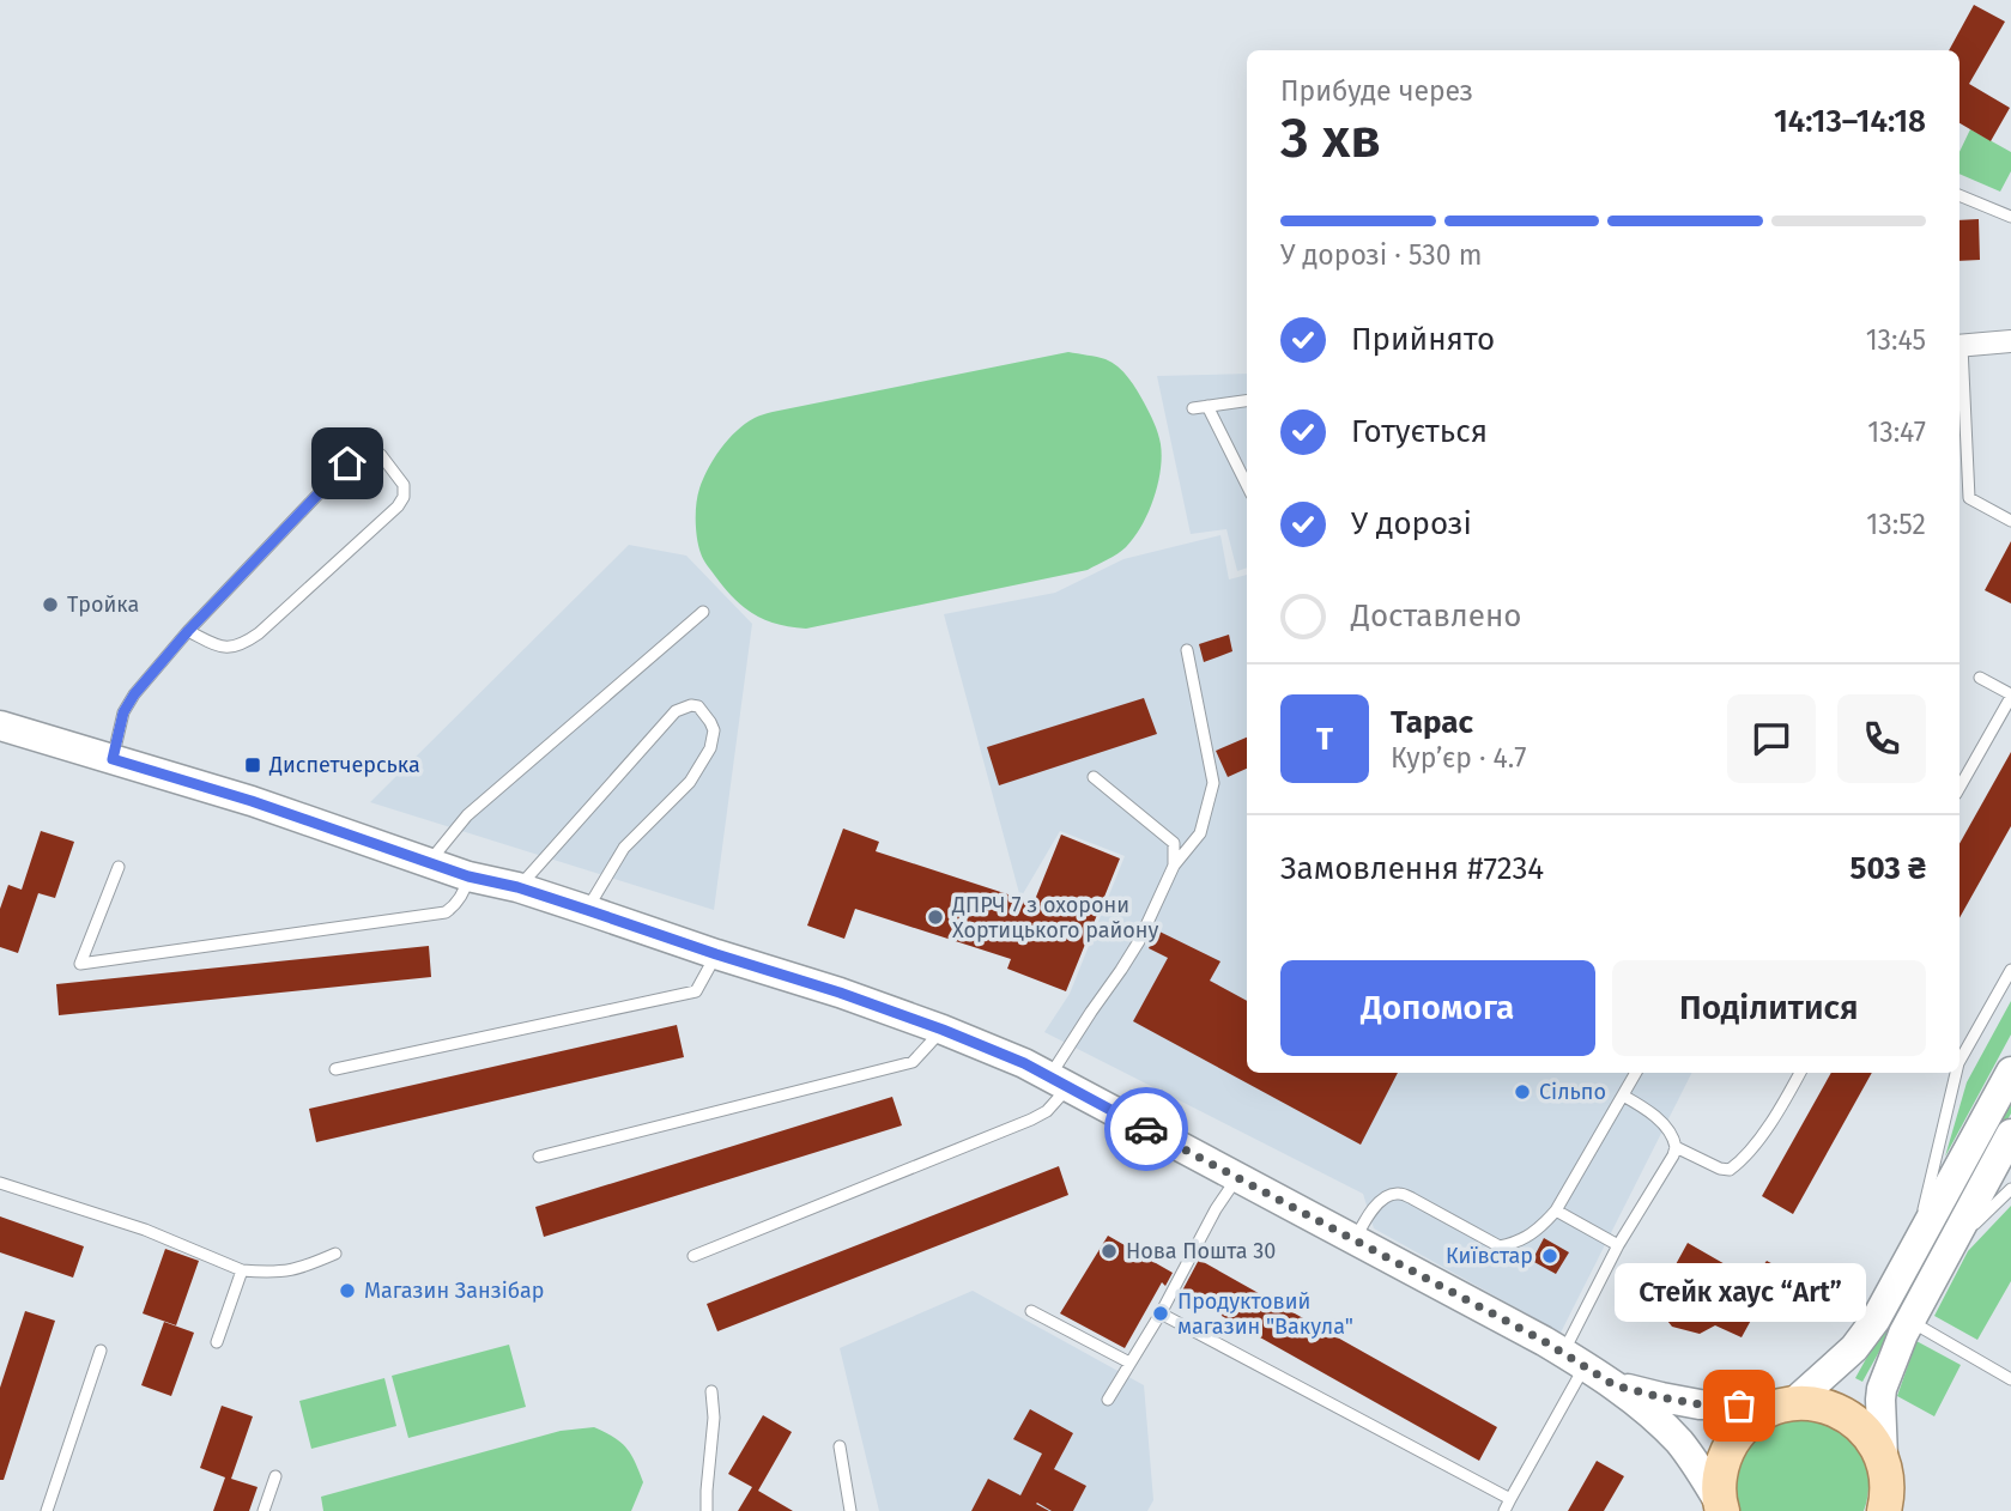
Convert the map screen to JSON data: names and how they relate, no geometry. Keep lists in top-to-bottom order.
{
  "places": {
    "other": [
      "Тройка",
      "ДПРЧ 7 з охорони Хортицького району",
      "Сільпо",
      "Нова Пошта 30",
      "Київстар",
      "Магазин Занзібар",
      "Продуктовий магазин \"Вакула\"",
      "Стейк хаус “Art”"
    ],
    "transit": ["Диспетчерська"]
  },
  "page": {
    "heading": ["3 хв", "Прибуде через", "14:13–14:18"],
    "panel": [
      "Тарас",
      "Кур’єр · 4.7",
      "Замовлення #7234",
      "503 ₴"
    ],
    "bar": "У дорозі · 530 m",
    "list": [
      ["Прийнято", "13:45"],
      ["Готується", "13:47"],
      ["У дорозі", "13:52"],
      "Доставлено"
    ],
    "round": "Т",
    "buttons": ["Допомога", "Поділитися"],
    "bubble": "Стейк хаус “Art”"
  }
}
